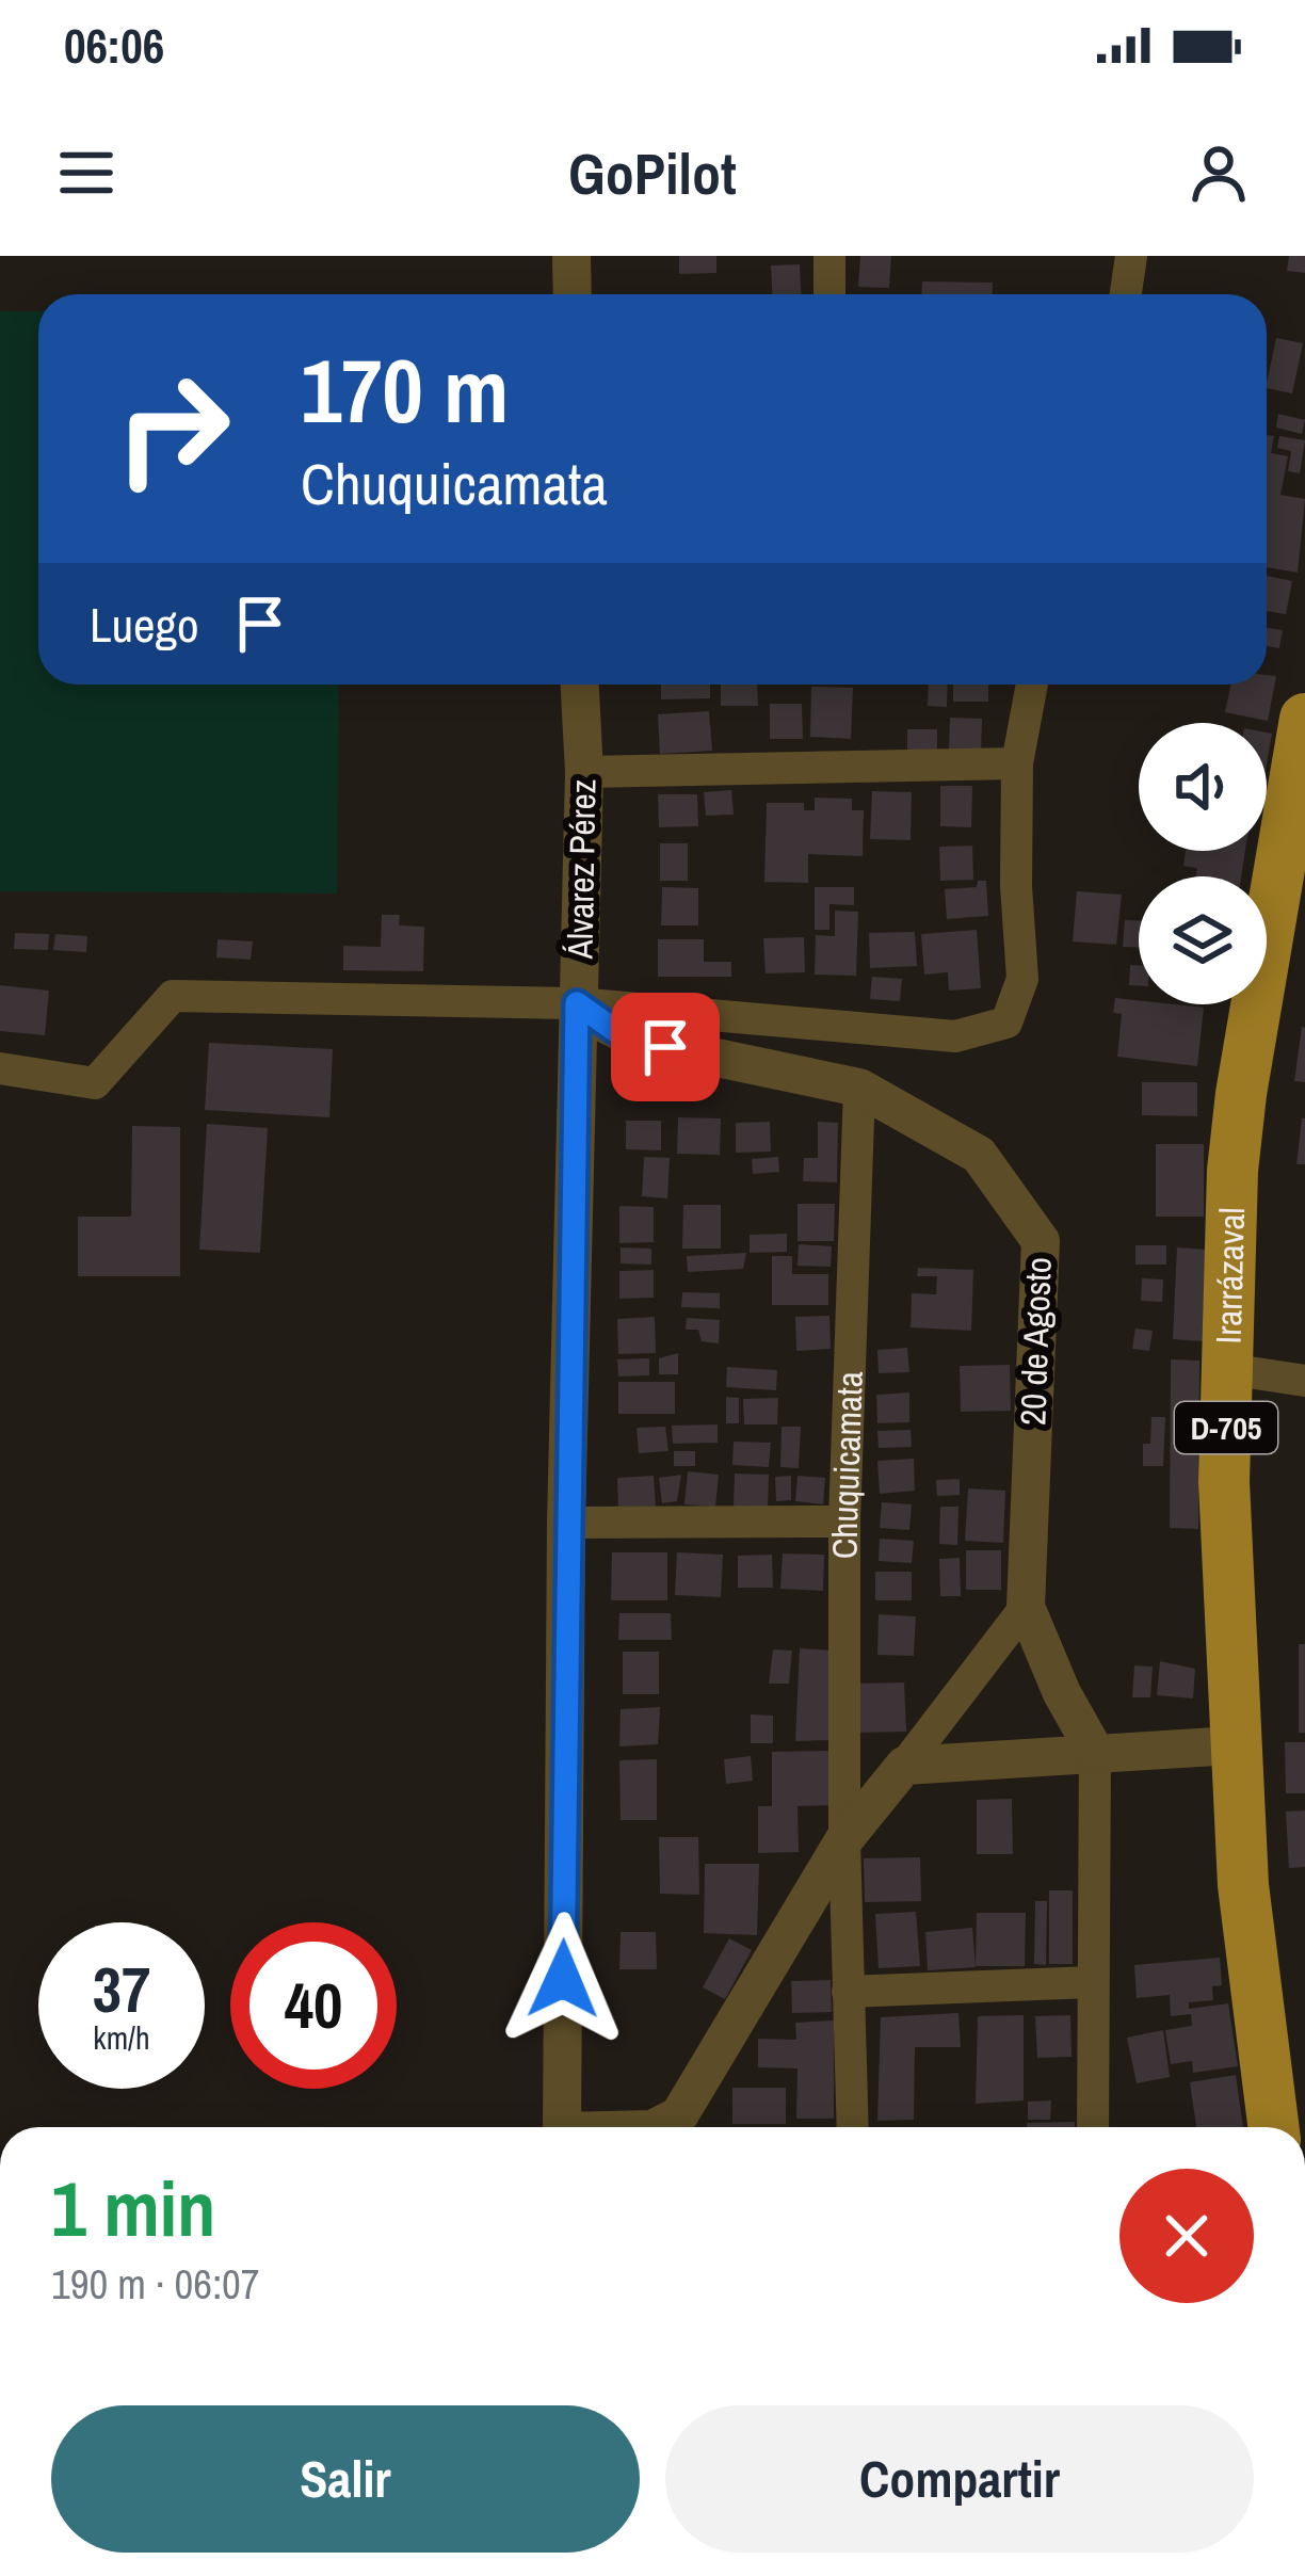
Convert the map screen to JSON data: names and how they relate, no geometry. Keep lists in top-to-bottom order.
{
  "streets": {
    "main road": ["Irarrázaval", "D-705"],
    "street": ["Álvarez Pérez", "20 de Agosto", "Chuquicamata"]
  },
  "crossings": [
    ["20 de Agosto", "Chuquicamata"]
  ],
  "page": {
    "status": "06:06",
    "header": "GoPilot",
    "turn": ["170 m", "Chuquicamata"],
    "then": "Luego",
    "speed": "37 km/h",
    "limit": "40",
    "heading": ["1 min", "190 m · 06:07"],
    "buttons": ["Salir", "Compartir"]
  }
}
